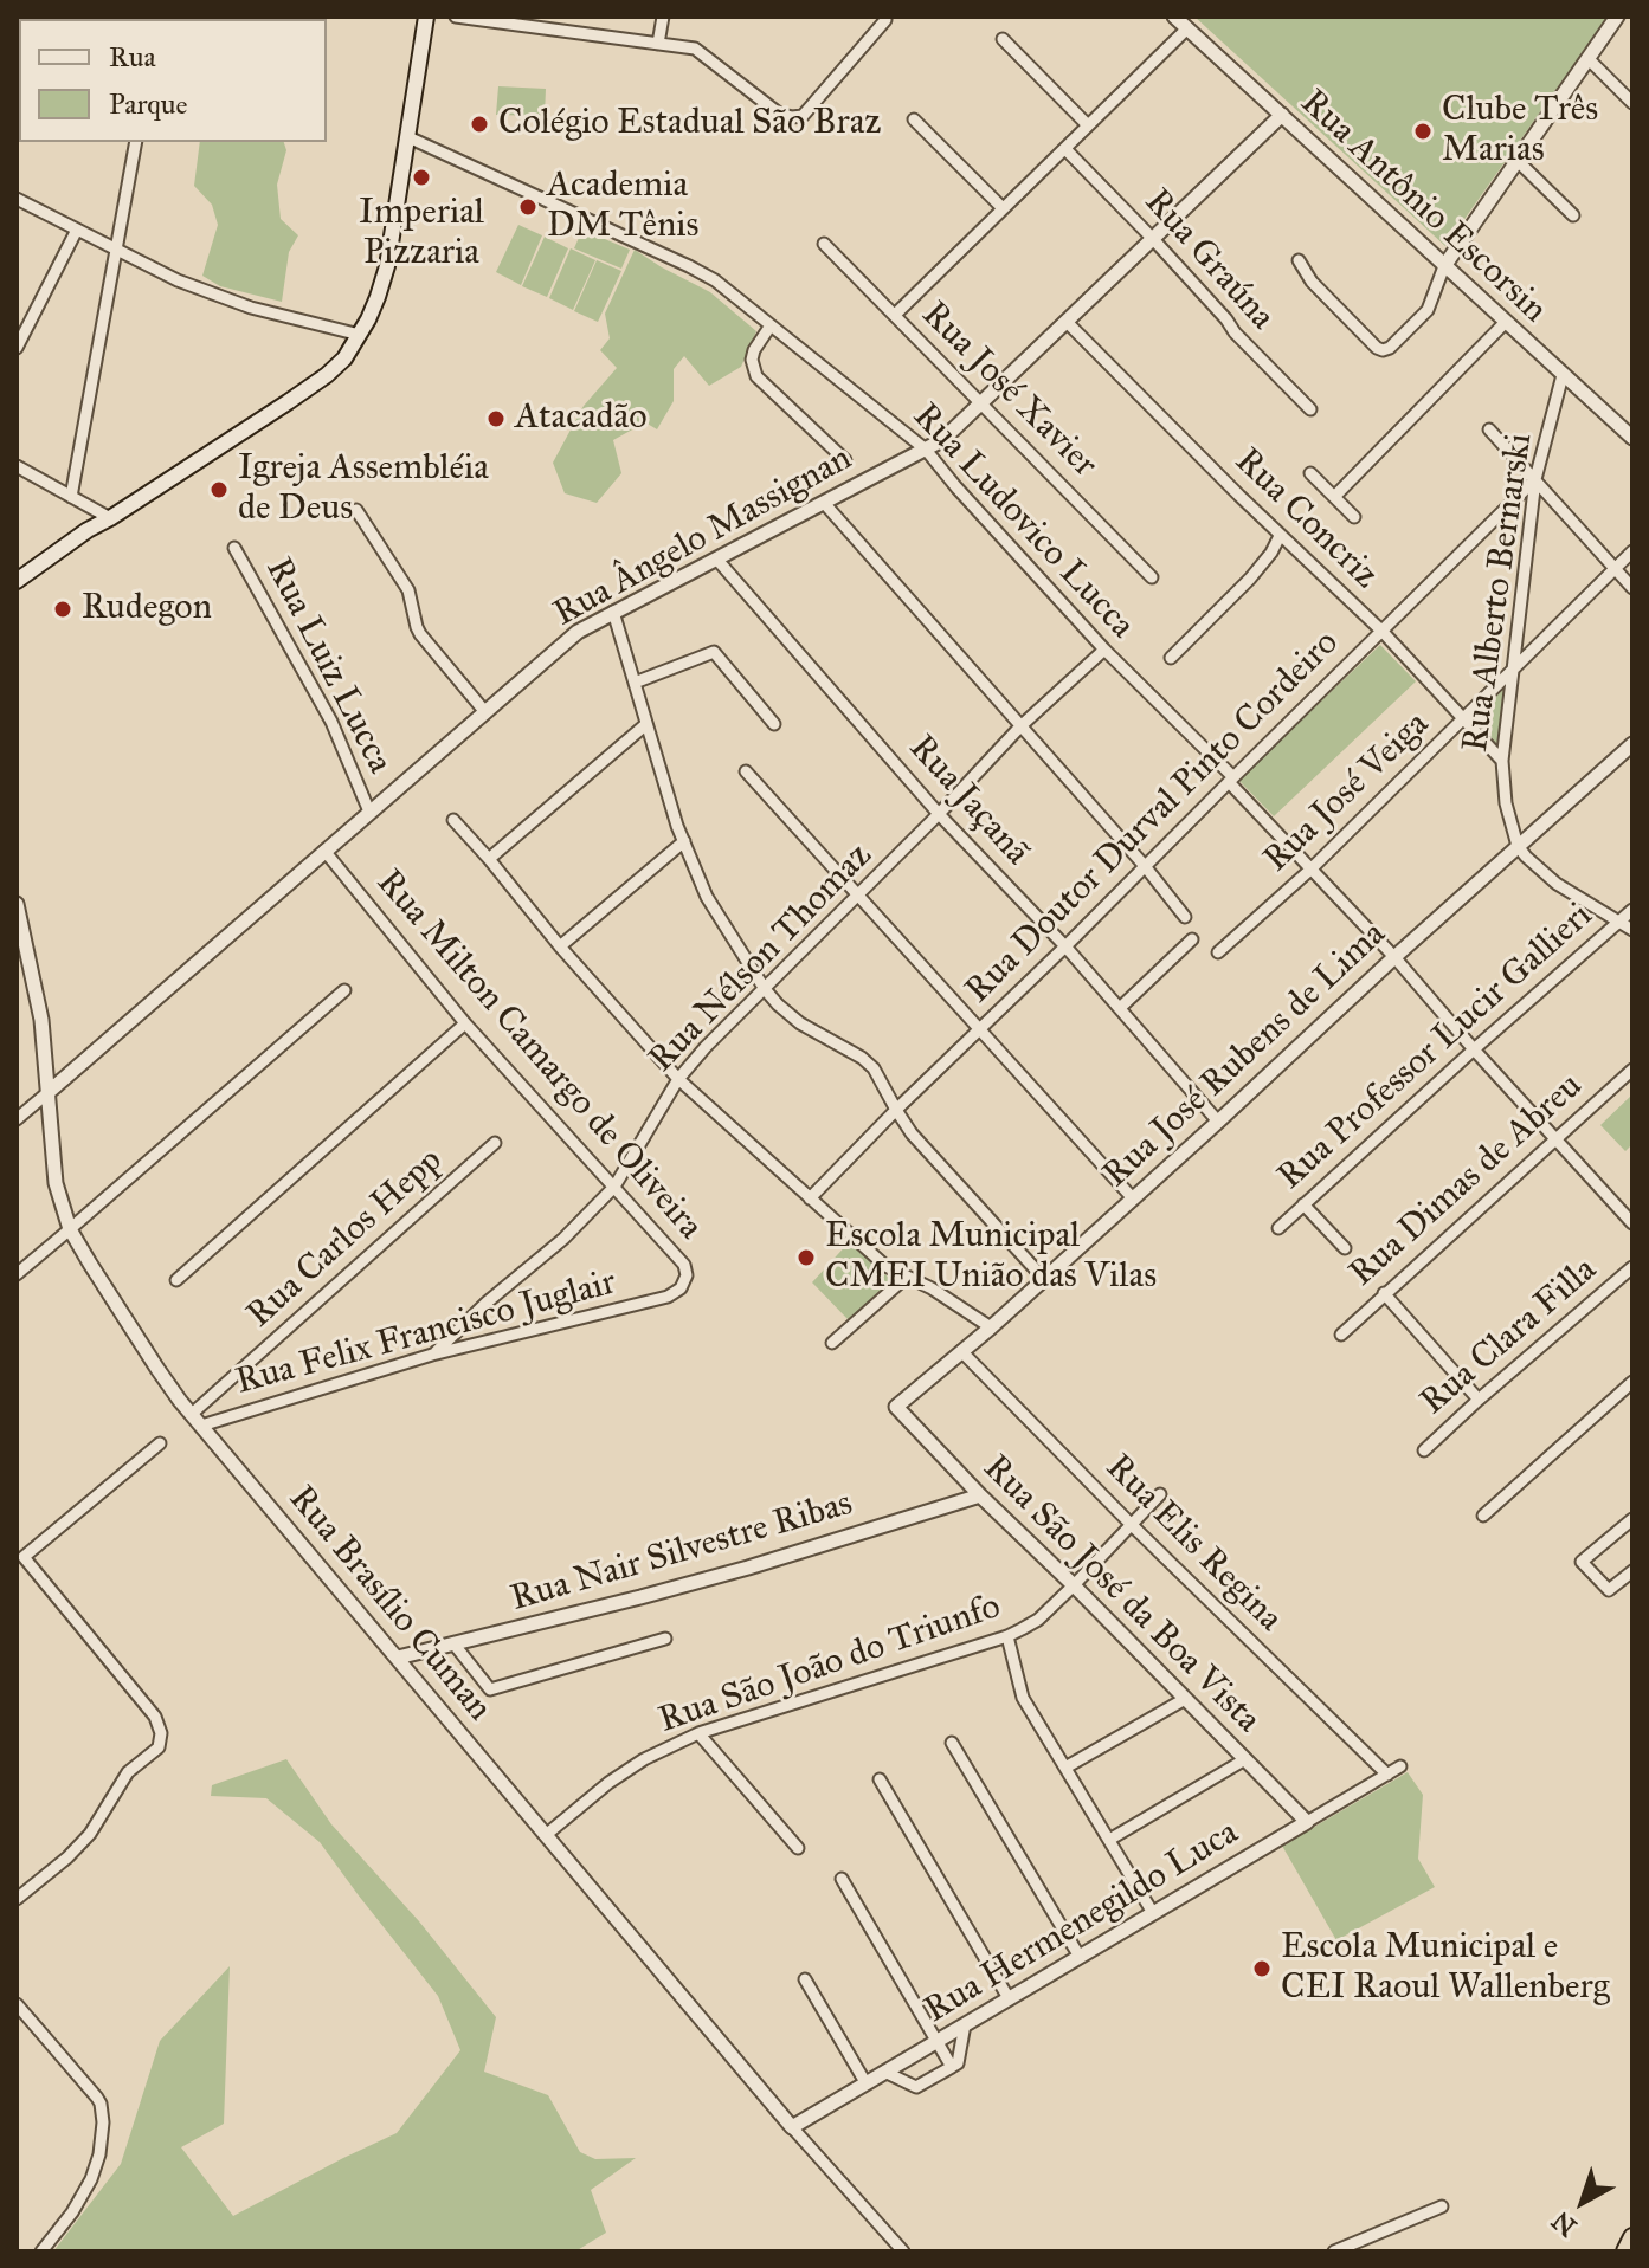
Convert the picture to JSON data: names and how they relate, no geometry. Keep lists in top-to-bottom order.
{
  "streets": {
    "street": [
      "Rua Antônio Escorsin",
      "Rua Graúna",
      "Rua José Xavier",
      "Rua Concriz",
      "Rua Ludovico Lucca",
      "Rua Ângelo Massignan",
      "Rua Alberto Bernarski",
      "Rua Luiz Lucca",
      "Rua José Veiga",
      "Rua Jaçanã",
      "Rua Doutor Durval Pinto Cordeiro",
      "Rua Nélson Thomaz",
      "Rua Professor Lucir Gallieri",
      "Rua Milton Camargo de Oliveira",
      "Rua José Rubens de Lima",
      "Rua Dimas de Abreu",
      "Rua Carlos Hepp",
      "Rua Felix Francisco Juglair",
      "Rua Clara Filla",
      "Rua Elis Regina",
      "Rua Nair Silvestre Ribas",
      "Rua São José da Boa Vista",
      "Rua Brasílio Cuman",
      "Rua São João do Triunfo",
      "Rua Hermenegildo Luca"
    ]
  },
  "crossings": [
    ["Rua Antônio Escorsin", "Rua Ângelo Massignan"],
    ["Rua Antônio Escorsin", "Rua Alberto Bernarski"],
    ["Rua Graúna", "Rua Ângelo Massignan"],
    ["Rua José Xavier", "Rua Ângelo Massignan"],
    ["Rua Concriz", "Rua Ângelo Massignan"],
    ["Rua Concriz", "Rua Alberto Bernarski"],
    ["Rua Concriz", "Rua José Veiga"],
    ["Rua Concriz", "Rua Doutor Durval Pinto Cordeiro"],
    ["Rua Ludovico Lucca", "Rua Ângelo Massignan"],
    ["Rua Ludovico Lucca", "Rua José Veiga"],
    ["Rua Ludovico Lucca", "Rua Doutor Durval Pinto Cordeiro"],
    ["Rua Ludovico Lucca", "Rua Nélson Thomaz"],
    ["Rua Ludovico Lucca", "Rua Professor Lucir Gallieri"],
    ["Rua Ludovico Lucca", "Rua José Rubens de Lima"],
    ["Rua Ludovico Lucca", "Rua Dimas de Abreu"],
    ["Rua Ângelo Massignan", "Rua Luiz Lucca"],
    ["Rua Ângelo Massignan", "Rua Jaçanã"],
    ["Rua Ângelo Massignan", "Rua Milton Camargo de Oliveira"],
    ["Rua Ângelo Massignan", "Rua Brasílio Cuman"],
    ["Rua Alberto Bernarski", "Rua José Veiga"],
    ["Rua Alberto Bernarski", "Rua Doutor Durval Pinto Cordeiro"],
    ["Rua Alberto Bernarski", "Rua José Rubens de Lima"],
    ["Rua Jaçanã", "Rua Doutor Durval Pinto Cordeiro"],
    ["Rua Jaçanã", "Rua Nélson Thomaz"],
    ["Rua Jaçanã", "Rua José Rubens de Lima"],
    ["Rua Nélson Thomaz", "Rua Milton Camargo de Oliveira"],
    ["Rua Nélson Thomaz", "Rua Felix Francisco Juglair"],
    ["Rua Milton Camargo de Oliveira", "Rua Felix Francisco Juglair"],
    ["Rua José Rubens de Lima", "Rua Elis Regina"],
    ["Rua José Rubens de Lima", "Rua São José da Boa Vista"],
    ["Rua Carlos Hepp", "Rua Felix Francisco Juglair"],
    ["Rua Carlos Hepp", "Rua Brasílio Cuman"],
    ["Rua Felix Francisco Juglair", "Rua Brasílio Cuman"],
    ["Rua Elis Regina", "Rua São João do Triunfo"],
    ["Rua Elis Regina", "Rua Hermenegildo Luca"],
    ["Rua Nair Silvestre Ribas", "Rua São José da Boa Vista"],
    ["Rua Nair Silvestre Ribas", "Rua Brasílio Cuman"],
    ["Rua São José da Boa Vista", "Rua São João do Triunfo"],
    ["Rua São José da Boa Vista", "Rua Hermenegildo Luca"],
    ["Rua Brasílio Cuman", "Rua São João do Triunfo"],
    ["Rua Brasílio Cuman", "Rua Hermenegildo Luca"]
  ],
  "places": [
    "Colégio Estadual São Braz",
    "Clube Três Marias",
    "Imperial Pizzaria",
    "Academia DM Tênis",
    "Atacadão",
    "Igreja Assembléia de Deus",
    "Rudegon",
    "Escola Municipal CMEI União das Vilas",
    "Escola Municipal e CEI Raoul Wallenberg"
  ],
  "legend": ["Rua", "Parque"],
  "north": "bottom left"
}
